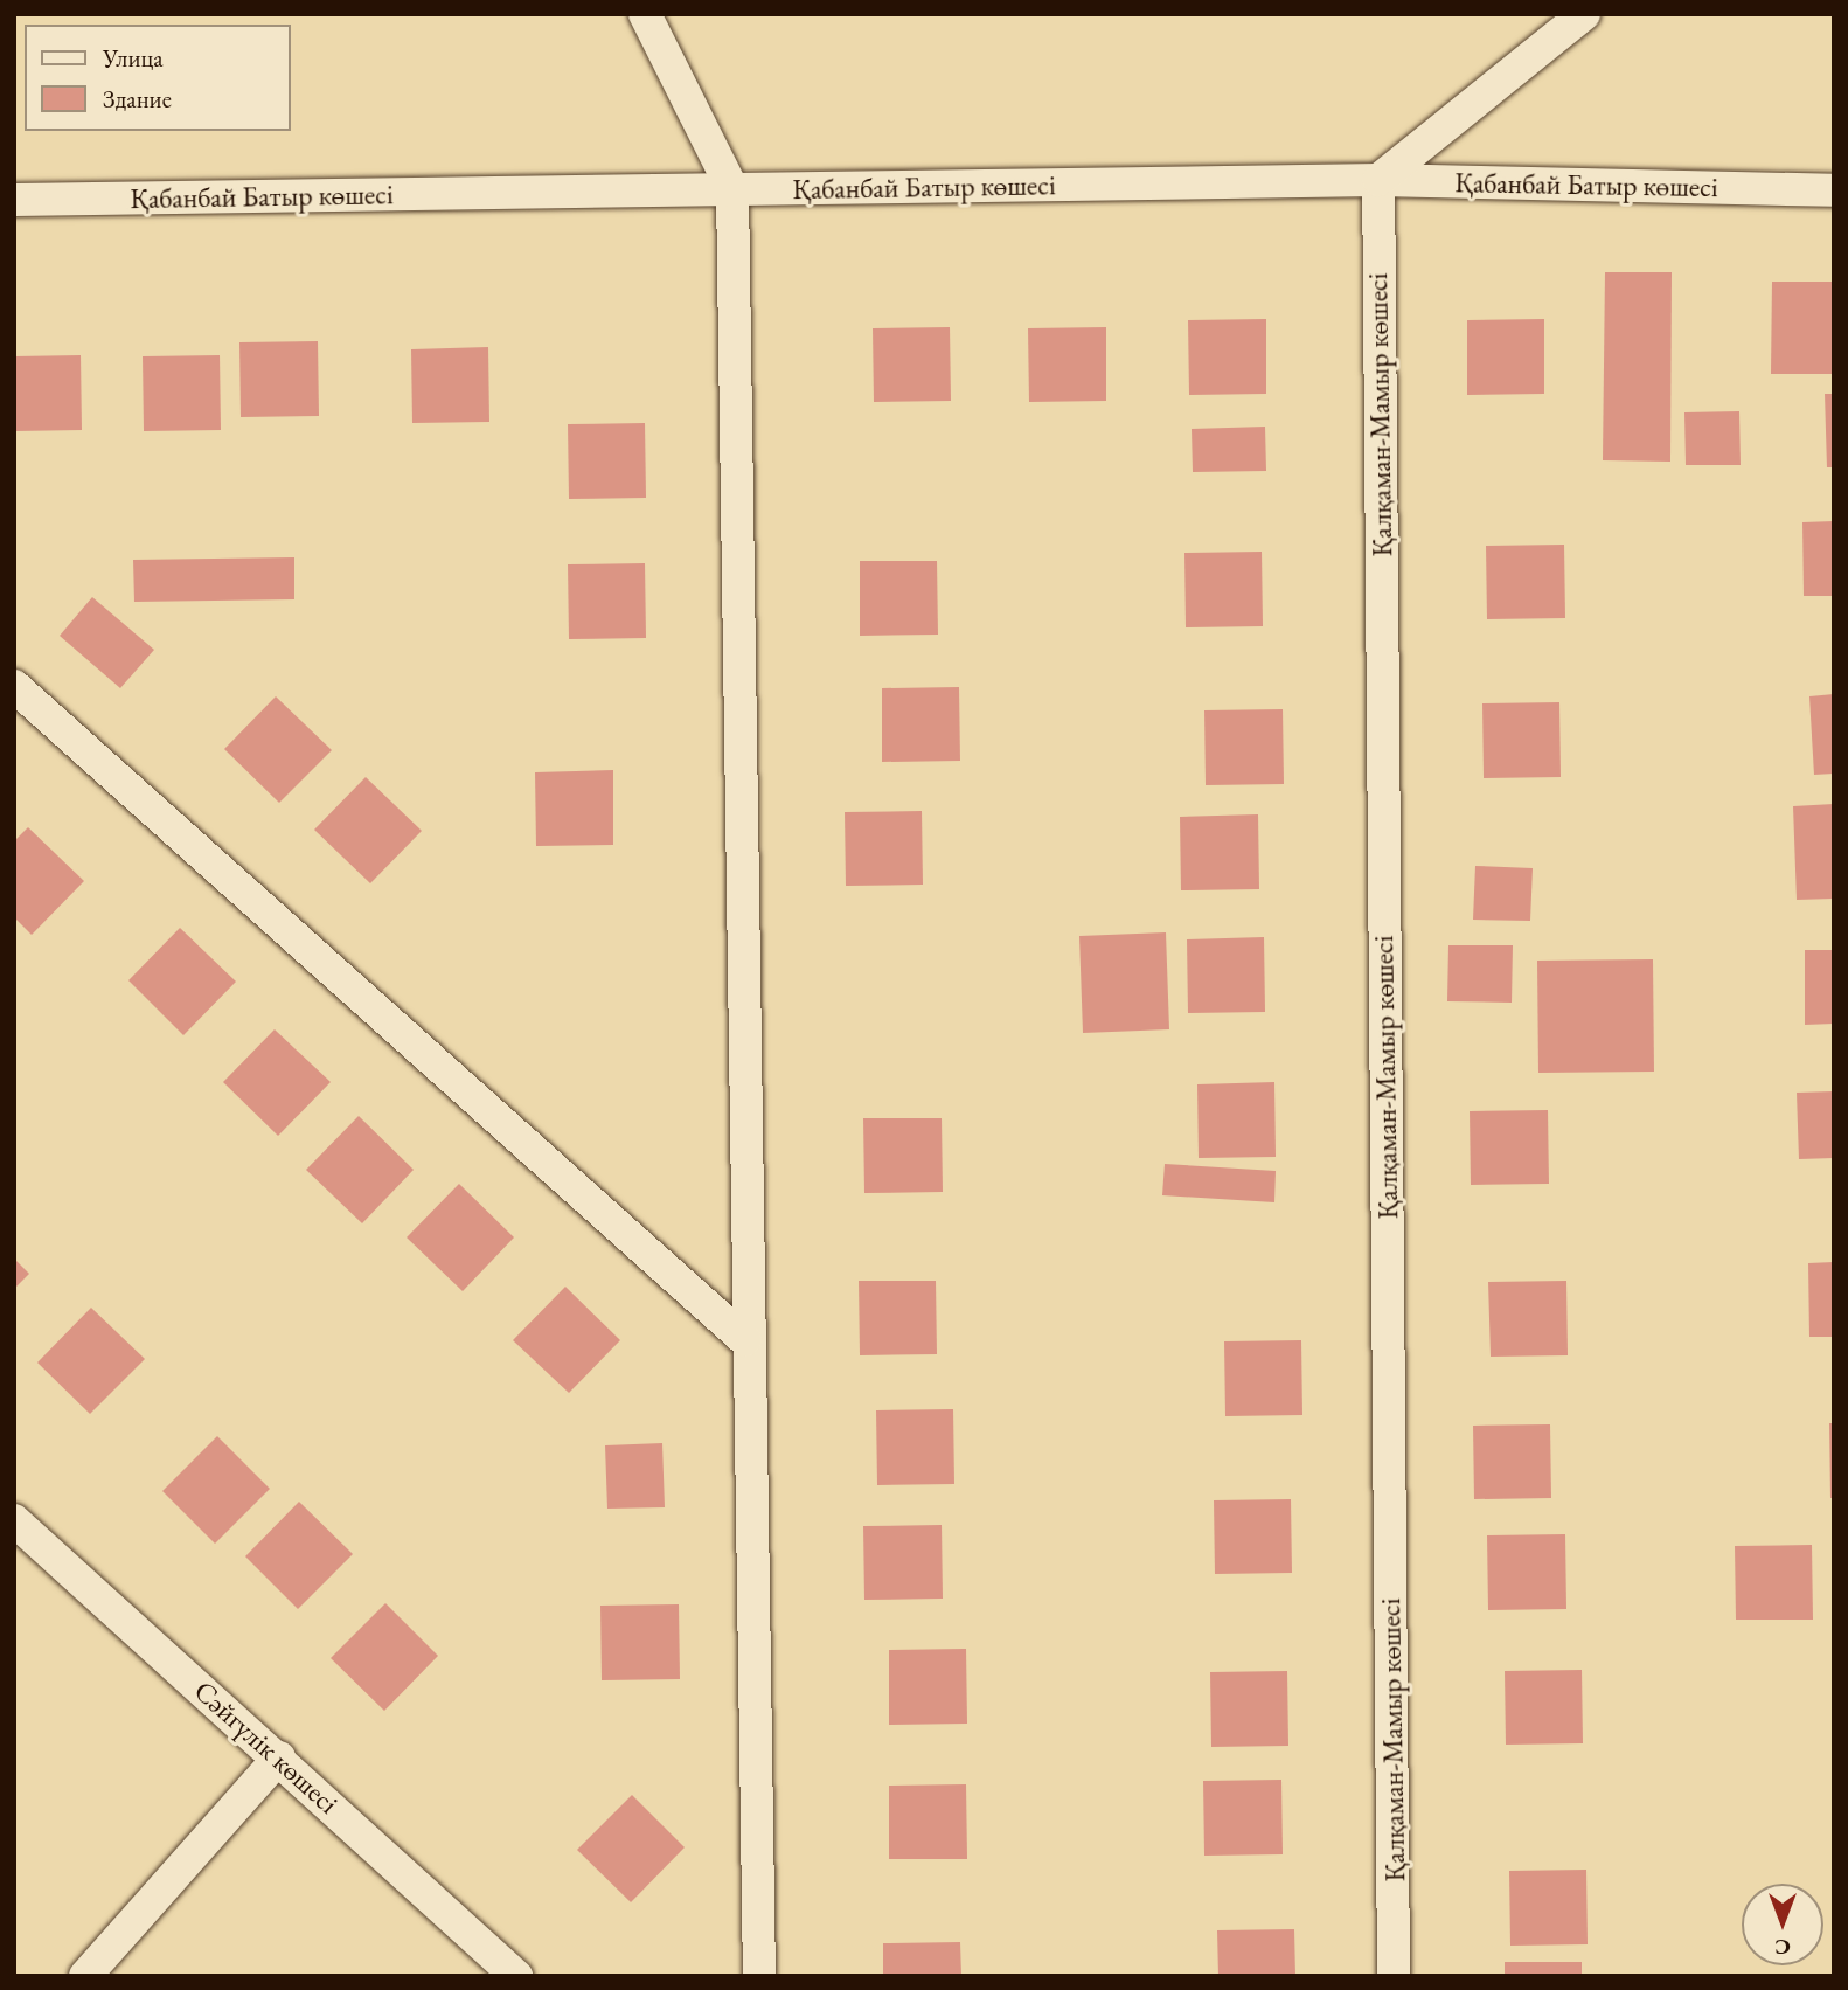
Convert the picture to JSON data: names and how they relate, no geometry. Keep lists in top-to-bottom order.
{
  "streets": {
    "street": ["Қабанбай Батыр көшесі", "Қалқаман-Мамыр көшесі", "Сәйгүлік көшесі"]
  },
  "crossings": [
    ["Қабанбай Батыр көшесі", "Қалқаман-Мамыр көшесі"]
  ],
  "legend": ["Улица", "Здание"],
  "north": "bottom"
}
